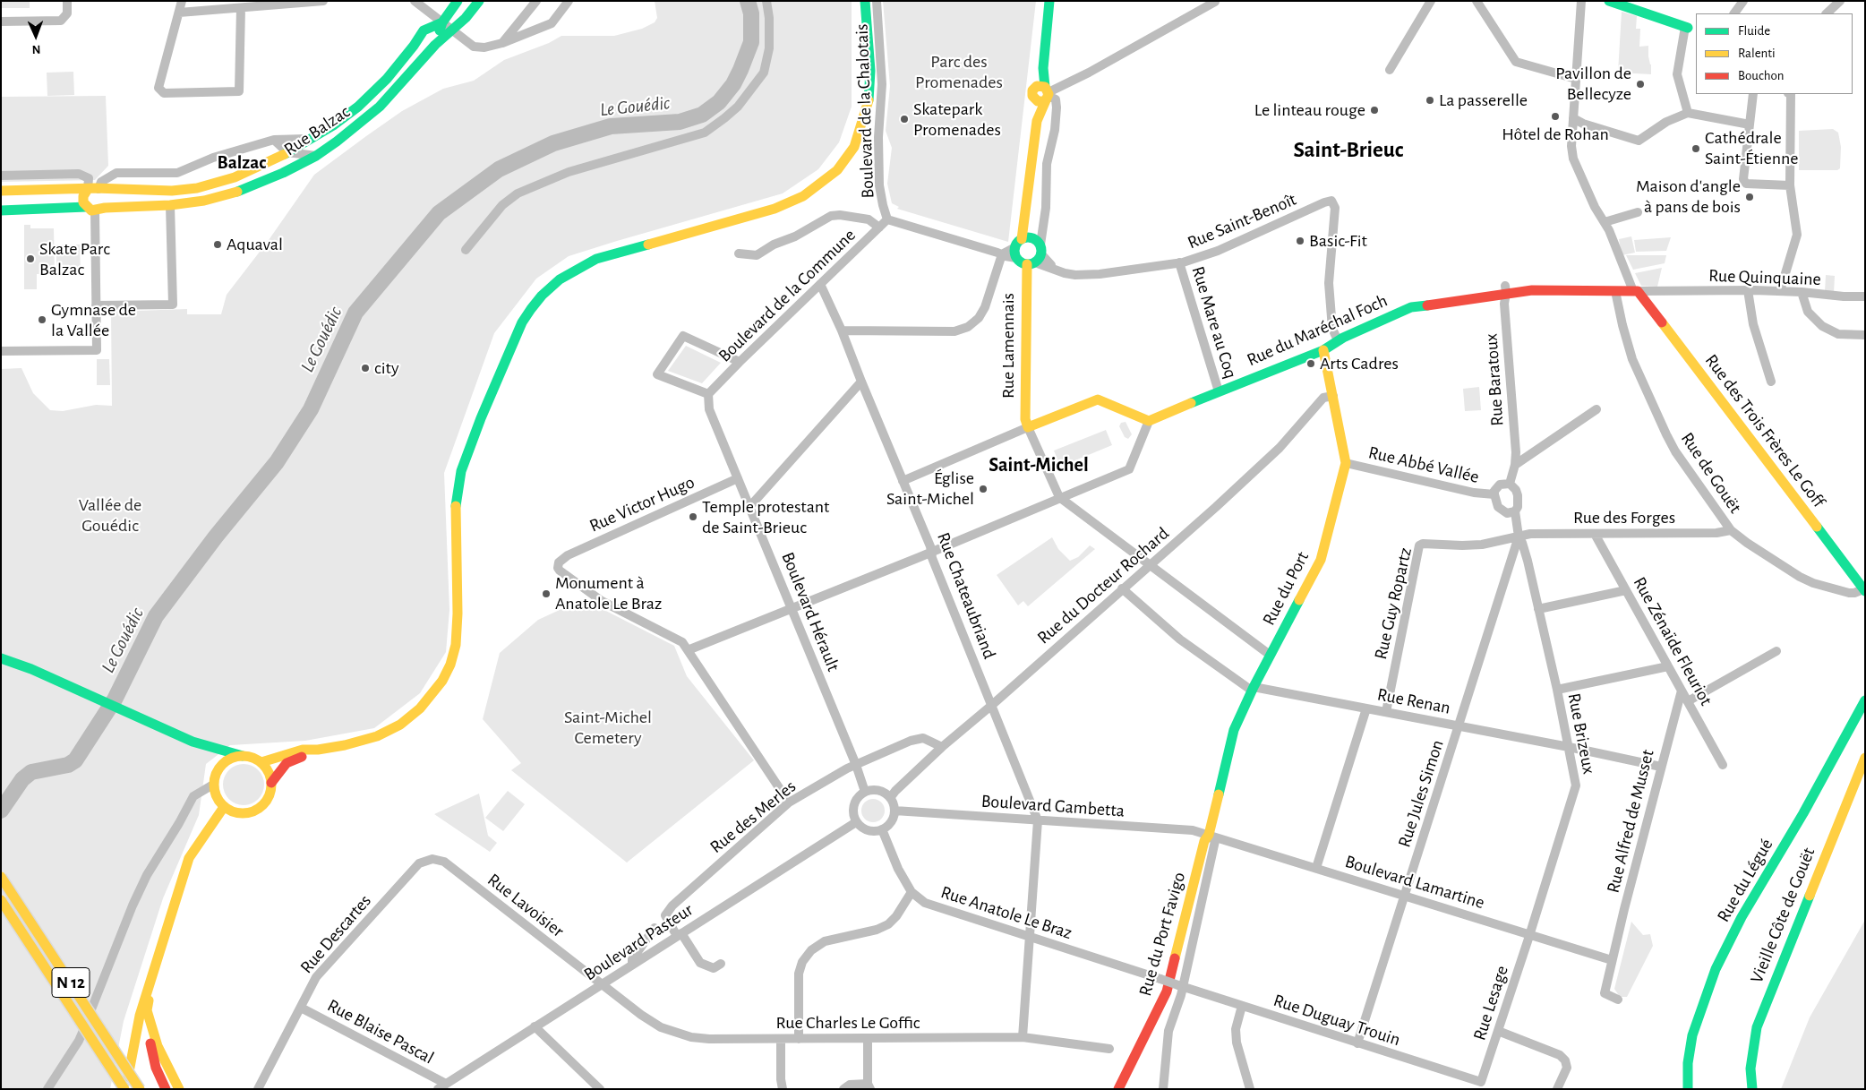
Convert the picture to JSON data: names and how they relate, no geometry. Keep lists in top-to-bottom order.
{
  "streets": {
    "main road": [
      "Rue Balzac",
      "Rue du Maréchal Foch",
      "Rue Lamennais",
      "Rue des Trois Frères Le Goff",
      "Rue du Port",
      "Rue du Légué",
      "Vieille Côte de Gouët",
      "Rue du Port Favigo",
      "N 12"
    ],
    "street": [
      "Boulevard de la Chalotais",
      "Rue Saint-Benoît",
      "Rue Quinquaine",
      "Boulevard de la Commune",
      "Rue Mare au Coq",
      "Rue Baratoux",
      "Rue Abbé Vallée",
      "Rue de Gouët",
      "Rue Victor Hugo",
      "Rue des Forges",
      "Rue du Docteur Rochard",
      "Rue Chateaubriand",
      "Rue Guy Ropartz",
      "Boulevard Hérault",
      "Rue Zénaïde Fleuriot",
      "Rue Renan",
      "Rue Brizeux",
      "Rue Jules Simon",
      "Boulevard Gambetta",
      "Rue des Merles",
      "Rue Alfred de Musset",
      "Boulevard Lamartine",
      "Rue Lavoisier",
      "Rue Anatole Le Braz",
      "Rue Descartes",
      "Boulevard Pasteur",
      "Rue Lesage",
      "Rue Duguay Trouin",
      "Rue Charles Le Goffic",
      "Rue Blaise Pascal"
    ]
  },
  "crossings": [
    ["Boulevard de la Chalotais", "Boulevard de la Commune"],
    ["Rue Saint-Benoît", "Rue Mare au Coq"],
    ["Rue Saint-Benoît", "Rue du Maréchal Foch"],
    ["Rue Saint-Benoît", "Rue Lamennais"],
    ["Rue Quinquaine", "Rue du Maréchal Foch"],
    ["Rue Quinquaine", "Rue des Trois Frères Le Goff"],
    ["Boulevard de la Commune", "Rue Chateaubriand"],
    ["Boulevard de la Commune", "Boulevard Hérault"],
    ["Rue Mare au Coq", "Rue du Maréchal Foch"],
    ["Rue du Maréchal Foch", "Rue Baratoux"],
    ["Rue du Maréchal Foch", "Rue des Trois Frères Le Goff"],
    ["Rue du Maréchal Foch", "Rue de Gouët"],
    ["Rue du Maréchal Foch", "Rue du Port"],
    ["Rue Baratoux", "Rue Abbé Vallée"],
    ["Rue Baratoux", "Rue Brizeux"],
    ["Rue des Trois Frères Le Goff", "Rue de Gouët"],
    ["Rue Abbé Vallée", "Rue du Port"],
    ["Rue Abbé Vallée", "Rue Brizeux"],
    ["Rue de Gouët", "Rue des Forges"],
    ["Rue Victor Hugo", "Boulevard Hérault"],
    ["Rue des Forges", "Rue Guy Ropartz"],
    ["Rue des Forges", "Rue Zénaïde Fleuriot"],
    ["Rue des Forges", "Rue Brizeux"],
    ["Rue des Forges", "Rue Jules Simon"],
    ["Rue du Docteur Rochard", "Rue du Port"],
    ["Rue du Docteur Rochard", "Rue Chateaubriand"],
    ["Rue du Docteur Rochard", "Boulevard Hérault"],
    ["Rue du Docteur Rochard", "Boulevard Gambetta"],
    ["Rue du Docteur Rochard", "Rue des Merles"],
    ["Rue du Docteur Rochard", "Rue Anatole Le Braz"],
    ["Rue du Docteur Rochard", "Boulevard Pasteur"],
    ["Rue du Port", "Rue Renan"],
    ["Rue du Port", "Boulevard Gambetta"],
    ["Rue du Port", "Boulevard Lamartine"],
    ["Rue du Port", "Rue du Port Favigo"],
    ["Rue Chateaubriand", "Boulevard Gambetta"],
    ["Rue Guy Ropartz", "Rue Renan"],
    ["Rue Guy Ropartz", "Rue Brizeux"],
    ["Rue Guy Ropartz", "Rue Jules Simon"],
    ["Boulevard Hérault", "Boulevard Gambetta"],
    ["Boulevard Hérault", "Rue des Merles"],
    ["Boulevard Hérault", "Rue Anatole Le Braz"],
    ["Boulevard Hérault", "Boulevard Pasteur"],
    ["Rue Zénaïde Fleuriot", "Rue Alfred de Musset"],
    ["Rue Renan", "Rue Brizeux"],
    ["Rue Renan", "Rue Jules Simon"],
    ["Rue Renan", "Rue Alfred de Musset"],
    ["Rue Brizeux", "Rue Jules Simon"],
    ["Rue Brizeux", "Boulevard Lamartine"],
    ["Rue Brizeux", "Rue Lesage"],
    ["Rue Jules Simon", "Boulevard Lamartine"],
    ["Rue Jules Simon", "Rue Duguay Trouin"],
    ["Boulevard Gambetta", "Boulevard Lamartine"],
    ["Boulevard Gambetta", "Rue Anatole Le Braz"],
    ["Boulevard Gambetta", "Rue du Port Favigo"],
    ["Boulevard Gambetta", "Boulevard Pasteur"],
    ["Rue des Merles", "Boulevard Pasteur"],
    ["Rue Alfred de Musset", "Boulevard Lamartine"],
    ["Boulevard Lamartine", "Rue du Port Favigo"],
    ["Boulevard Lamartine", "Rue Lesage"],
    ["Rue Lavoisier", "Rue Descartes"],
    ["Rue Lavoisier", "Boulevard Pasteur"],
    ["Rue Lavoisier", "Rue Charles Le Goffic"],
    ["Rue Anatole Le Braz", "Boulevard Pasteur"],
    ["Rue Anatole Le Braz", "Rue Duguay Trouin"],
    ["Rue Descartes", "Rue Blaise Pascal"],
    ["Boulevard Pasteur", "Rue Charles Le Goffic"],
    ["Boulevard Pasteur", "Rue Blaise Pascal"],
    ["Rue Lesage", "Rue Duguay Trouin"]
  ],
  "districts": ["Saint-Brieuc", "Balzac", "Saint-Michel"],
  "water": ["Le Gouédic"],
  "parks": ["Parc des Promenades", "Vallée de Gouédic", "Saint-Michel Cemetery"],
  "places": [
    "Pavillon de Bellecyze",
    "La passerelle",
    "Le linteau rouge",
    "Hôtel de Rohan",
    "Skatepark Promenades",
    "Cathédrale Saint-Étienne",
    "Maison d'angle à pans de bois",
    "Basic-Fit",
    "Aquaval",
    "Skate Parc Balzac",
    "Gymnase de la Vallée",
    "Arts Cadres",
    "city",
    "Église Saint-Michel",
    "Temple protestant de Saint-Brieuc",
    "Monument à Anatole Le Braz"
  ],
  "legend": ["Fluide", "Ralenti", "Bouchon"],
  "north": "bottom"
}
